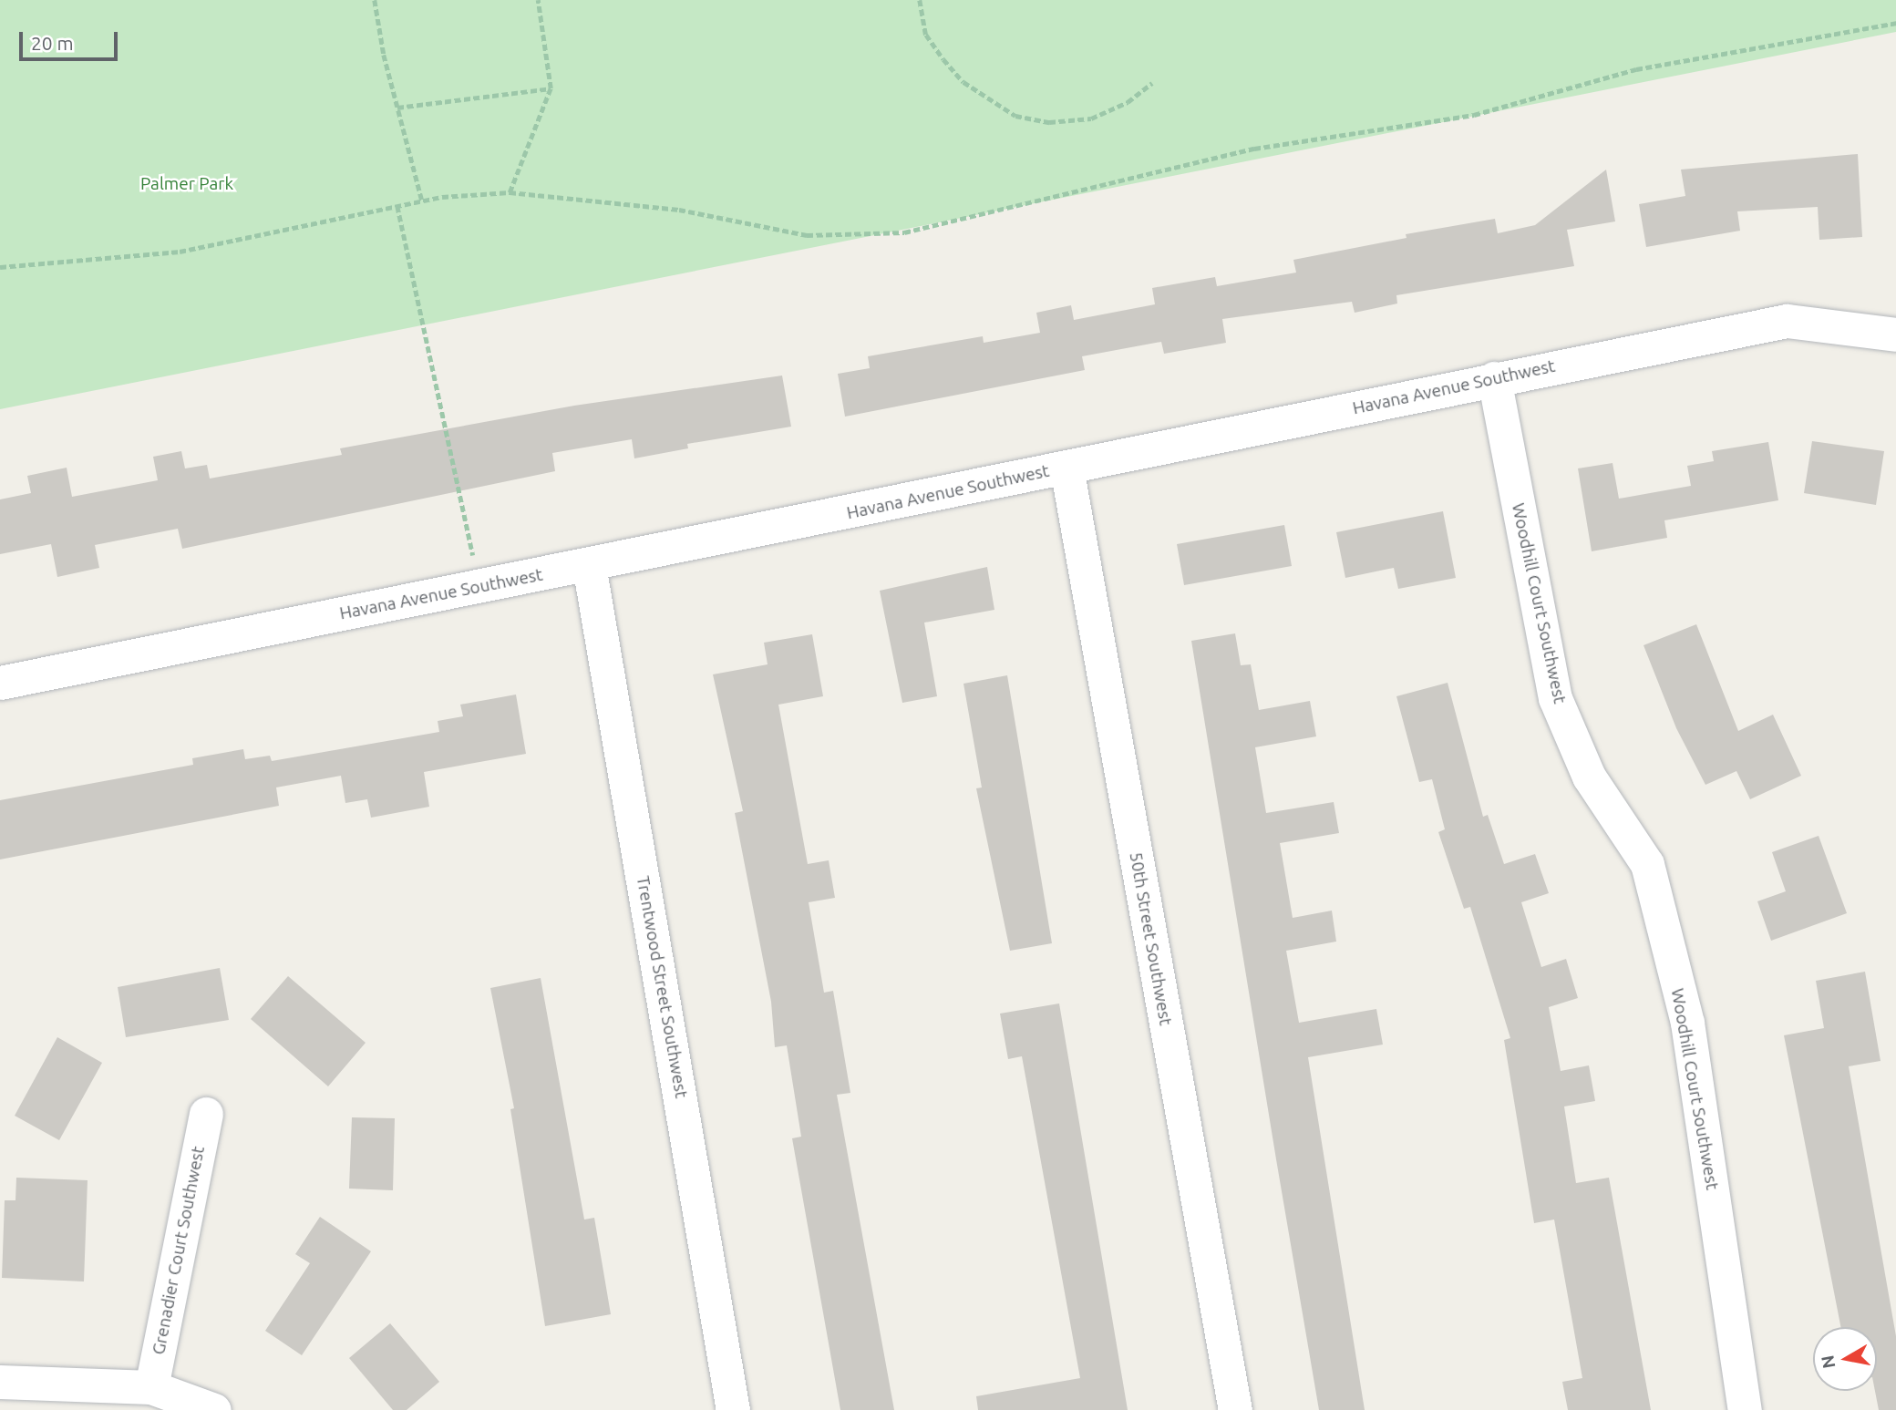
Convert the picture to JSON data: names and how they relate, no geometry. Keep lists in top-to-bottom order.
{
  "streets": {
    "street": [
      "Havana Avenue Southwest",
      "Woodhill Court Southwest",
      "50th Street Southwest",
      "Trentwood Street Southwest",
      "Grenadier Court Southwest"
    ]
  },
  "crossings": [
    ["Havana Avenue Southwest", "Woodhill Court Southwest"],
    ["Havana Avenue Southwest", "50th Street Southwest"],
    ["Havana Avenue Southwest", "Trentwood Street Southwest"]
  ],
  "parks": ["Palmer Park"],
  "scale_bar": "20 m",
  "north": "left"
}
